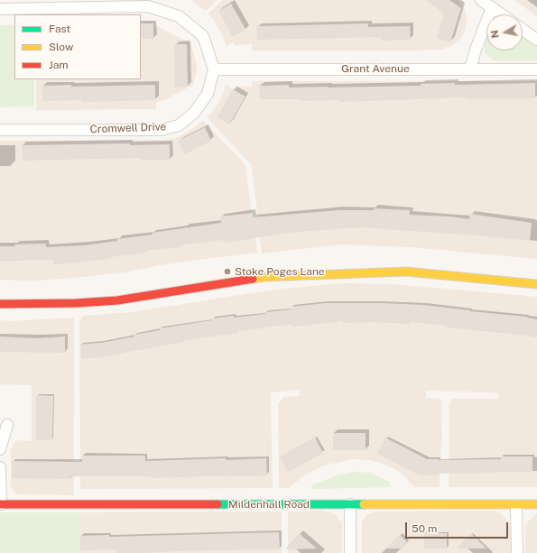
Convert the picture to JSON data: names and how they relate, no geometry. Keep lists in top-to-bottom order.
{
  "streets": {
    "street": ["Grant Avenue", "Cromwell Drive", "Mildenhall Road"]
  },
  "crossings": [
    ["Grant Avenue", "Cromwell Drive"]
  ],
  "places": ["Stoke Poges Lane"],
  "legend": ["Fast", "Slow", "Jam"],
  "scale_bar": "50 m",
  "north": "left"
}
